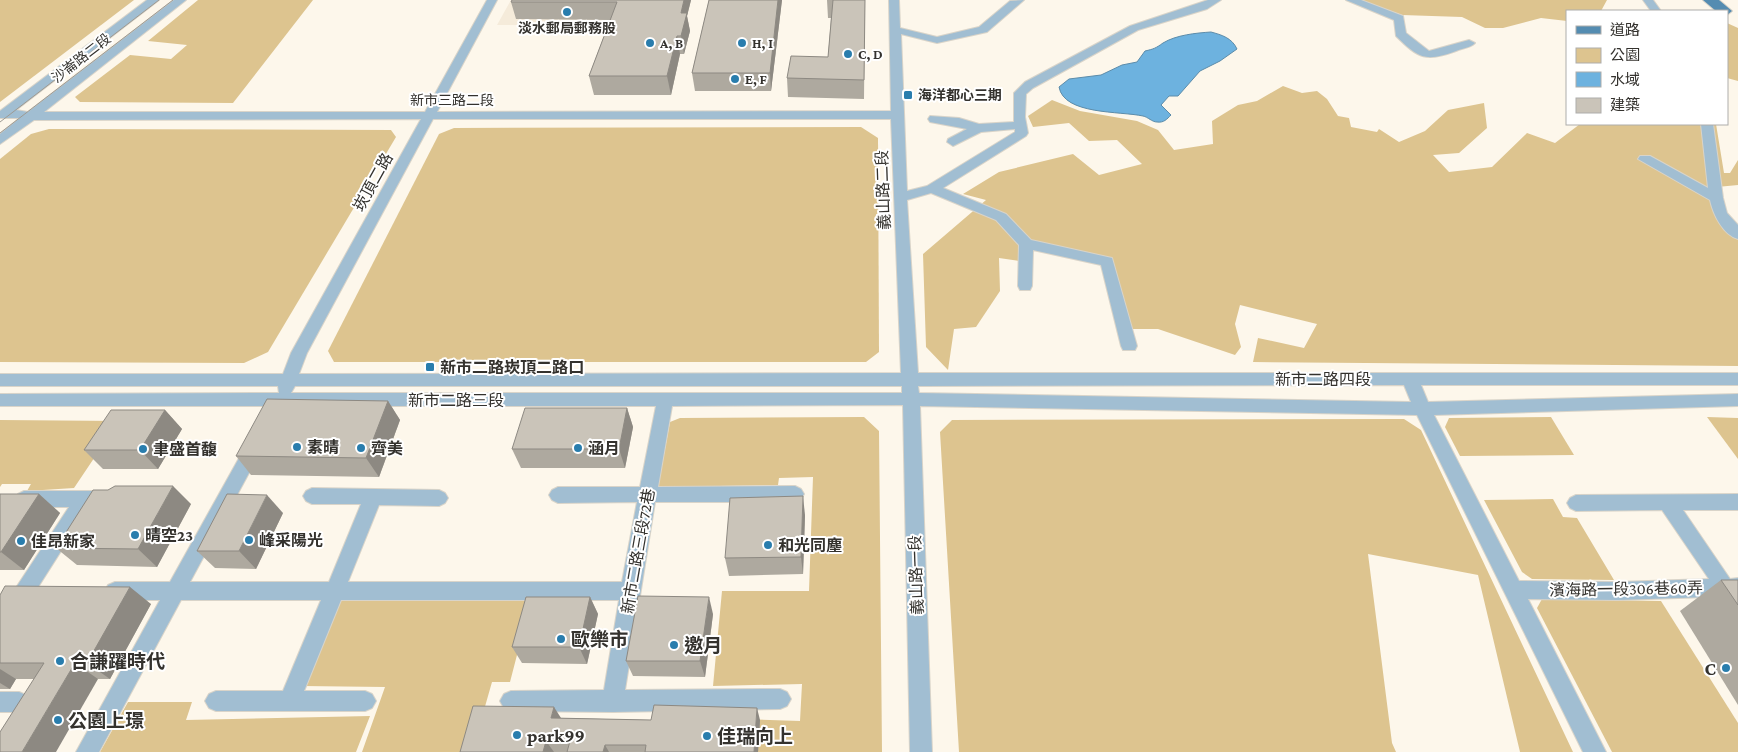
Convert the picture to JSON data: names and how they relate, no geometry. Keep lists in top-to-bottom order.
{
  "streets": {
    "street": [
      "沙崙路二段",
      "新市三路二段",
      "崁頂二路",
      "義山路二段",
      "新市二路四段",
      "新市二路三段",
      "新市二路三段72巷",
      "義山路一段",
      "濱海路一段306巷60弄"
    ]
  },
  "crossings": [
    ["沙崙路二段", "新市三路二段"],
    ["新市三路二段", "崁頂二路"],
    ["新市三路二段", "義山路二段"],
    ["崁頂二路", "新市二路三段"],
    ["義山路二段", "新市二路四段"],
    ["義山路二段", "新市二路三段"],
    ["義山路二段", "義山路一段"],
    ["新市二路四段", "新市二路三段"],
    ["新市二路四段", "義山路一段"],
    ["新市二路三段", "新市二路三段72巷"],
    ["新市二路三段", "義山路一段"]
  ],
  "places": {
    "other": [
      "淡水郵局郵務股",
      "A, B",
      "H, I",
      "C, D",
      "E, F",
      "素晴",
      "齊美",
      "涵月",
      "聿盛首馥",
      "晴空23",
      "峰采陽光",
      "佳昂新家",
      "和光同塵",
      "歐樂市",
      "邀月",
      "合謙躍時代",
      "C",
      "公園上璟",
      "park99",
      "佳瑞向上"
    ],
    "transit": ["海洋都心三期", "新市二路崁頂二路口"]
  },
  "legend": [
    "道路",
    "公園",
    "水域",
    "建築"
  ]
}
